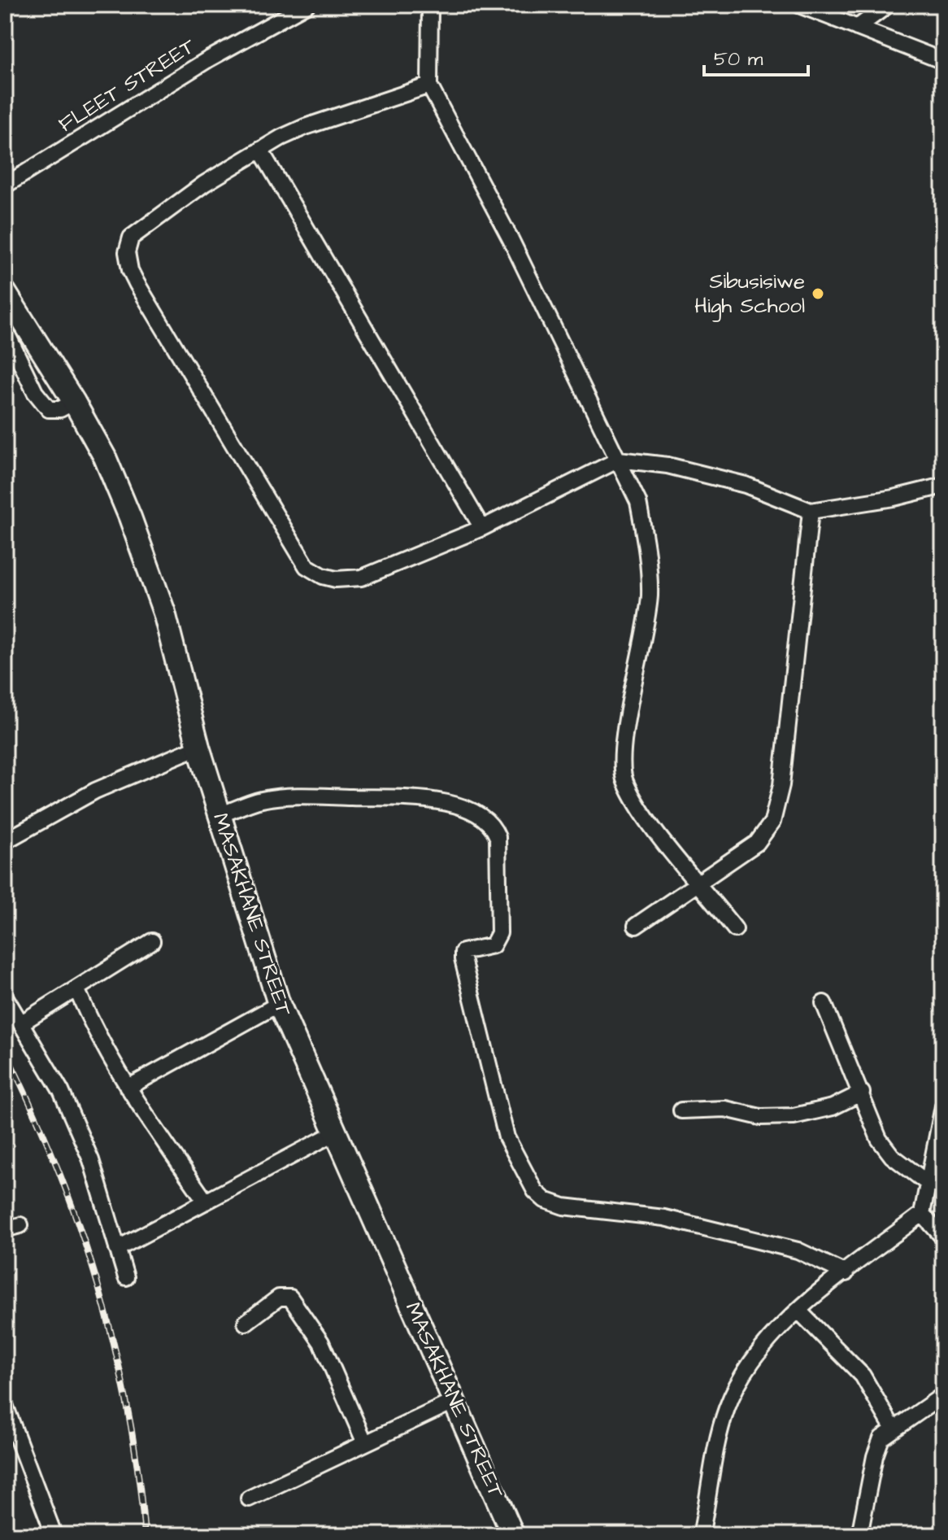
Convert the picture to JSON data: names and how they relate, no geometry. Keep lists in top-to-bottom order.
{
  "streets": {
    "street": ["FLEET STREET", "MASAKHANE STREET"]
  },
  "places": ["Sibusisiwe High School"],
  "scale_bar": "50 m"
}
